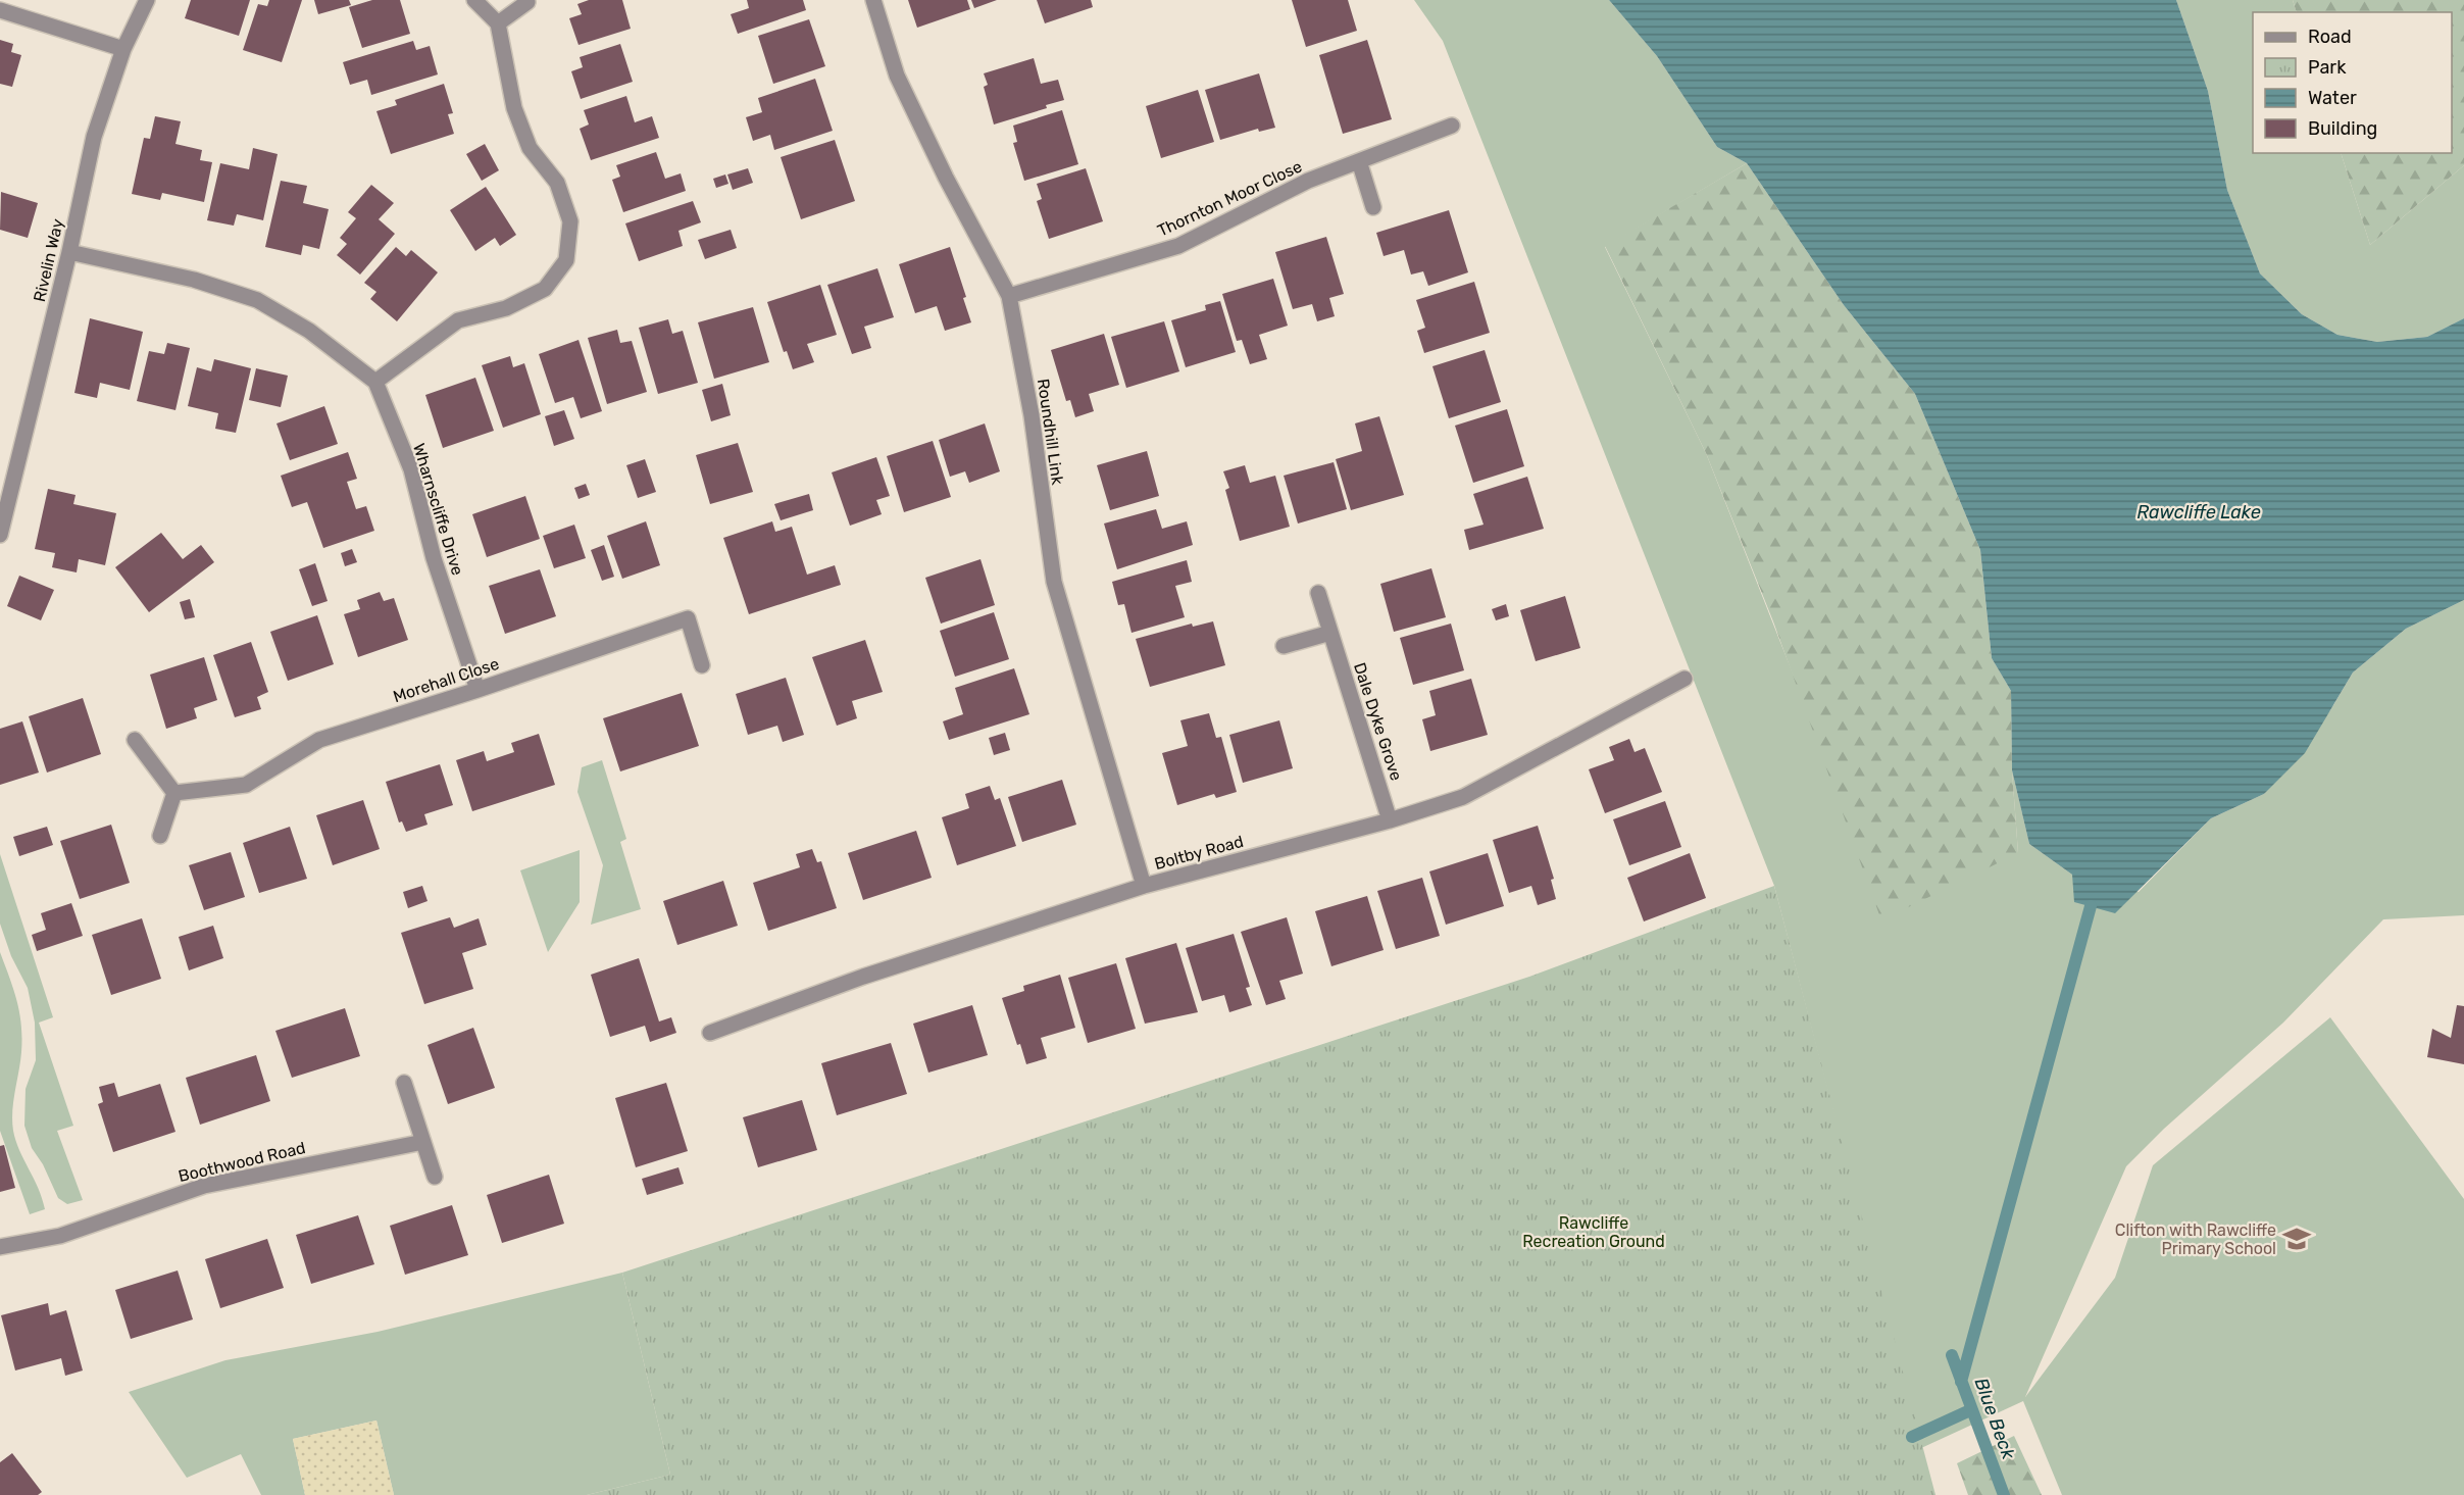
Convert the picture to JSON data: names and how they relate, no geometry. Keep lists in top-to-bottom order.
{
  "streets": {
    "street": [
      "Thornton Moor Close",
      "Rivelin Way",
      "Roundhill Link",
      "Wharnscliffe Drive",
      "Morehall Close",
      "Dale Dyke Grove",
      "Boltby Road",
      "Boothwood Road"
    ]
  },
  "crossings": [
    ["Thornton Moor Close", "Roundhill Link"],
    ["Rivelin Way", "Wharnscliffe Drive"],
    ["Roundhill Link", "Boltby Road"],
    ["Wharnscliffe Drive", "Morehall Close"],
    ["Dale Dyke Grove", "Boltby Road"]
  ],
  "water": ["Rawcliffe Lake", "Blue Beck"],
  "parks": ["Rawcliffe Recreation Ground"],
  "places": {
    "school or university": ["Clifton with Rawcliffe Primary School"]
  },
  "legend": [
    "Road",
    "Park",
    "Water",
    "Building"
  ]
}
